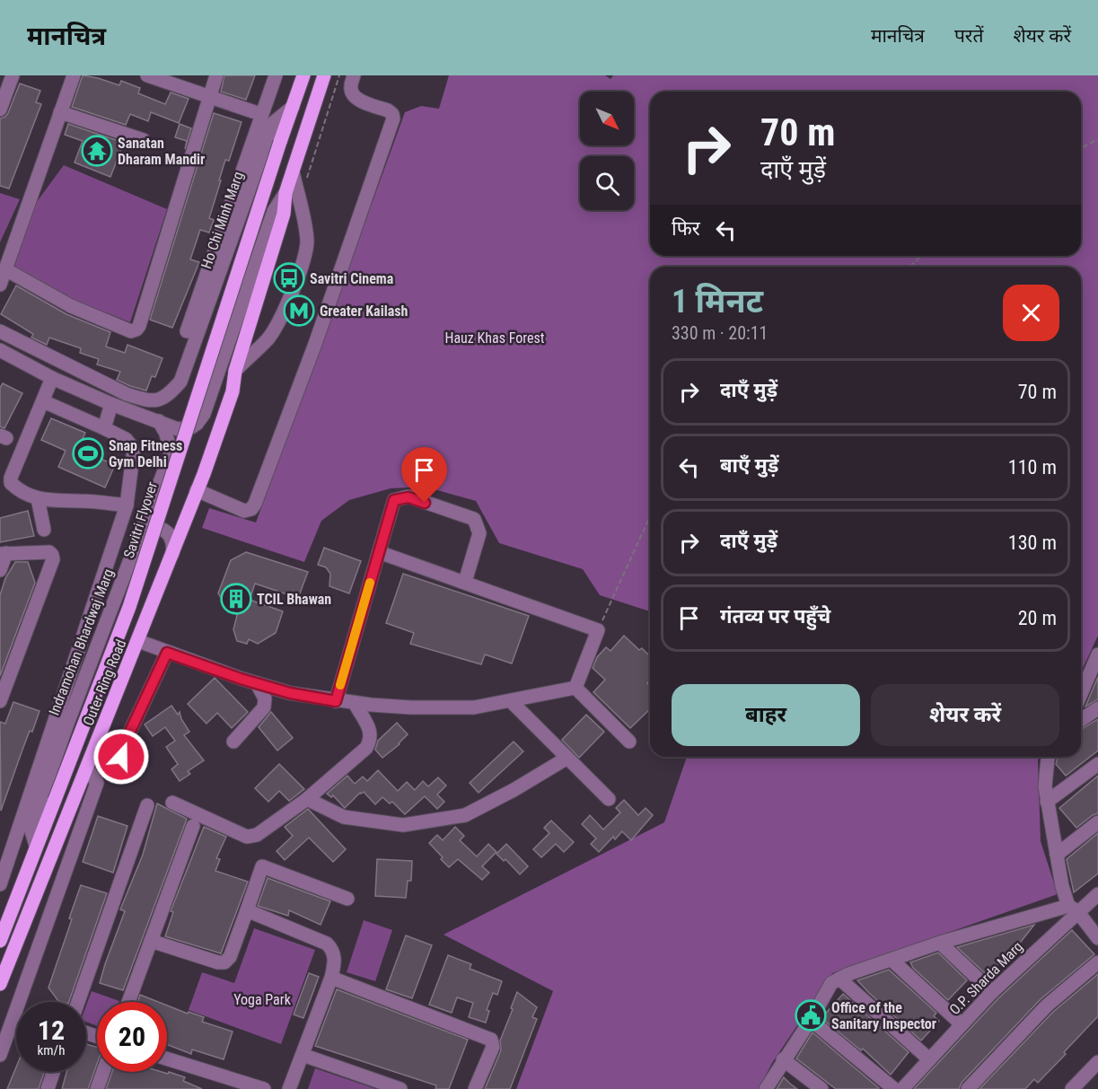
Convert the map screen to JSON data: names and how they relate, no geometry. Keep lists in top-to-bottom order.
{
  "streets": {
    "main road": ["Savitri Flyover", "Outer Ring Road"],
    "street": ["Ho Chi Minh Marg", "Indramohan Bhardwaj Marg", "O.P. Sharda Marg"]
  },
  "crossings": [
    ["Ho Chi Minh Marg", "Savitri Flyover"],
    ["Savitri Flyover", "Indramohan Bhardwaj Marg"]
  ],
  "parks": ["Hauz Khas Forest", "Yoga Park"],
  "places": {
    "temple": ["Sanatan Dharam Mandir"],
    "bus stop": ["Savitri Cinema"],
    "metro station": ["Greater Kailash"],
    "sports": ["Snap Fitness Gym Delhi"],
    "building": ["TCIL Bhawan"],
    "public building": ["Office of the Sanitary Inspector"]
  },
  "north": "bottom right",
  "page": {
    "header": "मानचित्र",
    "nav": ["मानचित्र", "परतें", "शेयर करें"],
    "turn": ["70 m", "दाएँ मुड़ें"],
    "then": "फिर",
    "heading": ["1 मिनट", "330 m · 20:11"],
    "list": [
      {
        "name": "दाएँ मुड़ें",
        "value": "70 m"
      },
      {
        "name": "बाएँ मुड़ें",
        "value": "110 m"
      },
      {
        "name": "दाएँ मुड़ें",
        "value": "130 m"
      },
      {
        "name": "गंतव्य पर पहुँचे",
        "value": "20 m"
      }
    ],
    "buttons": ["बाहर", "शेयर करें"],
    "speed": "12 km/h",
    "limit": "20"
  }
}
